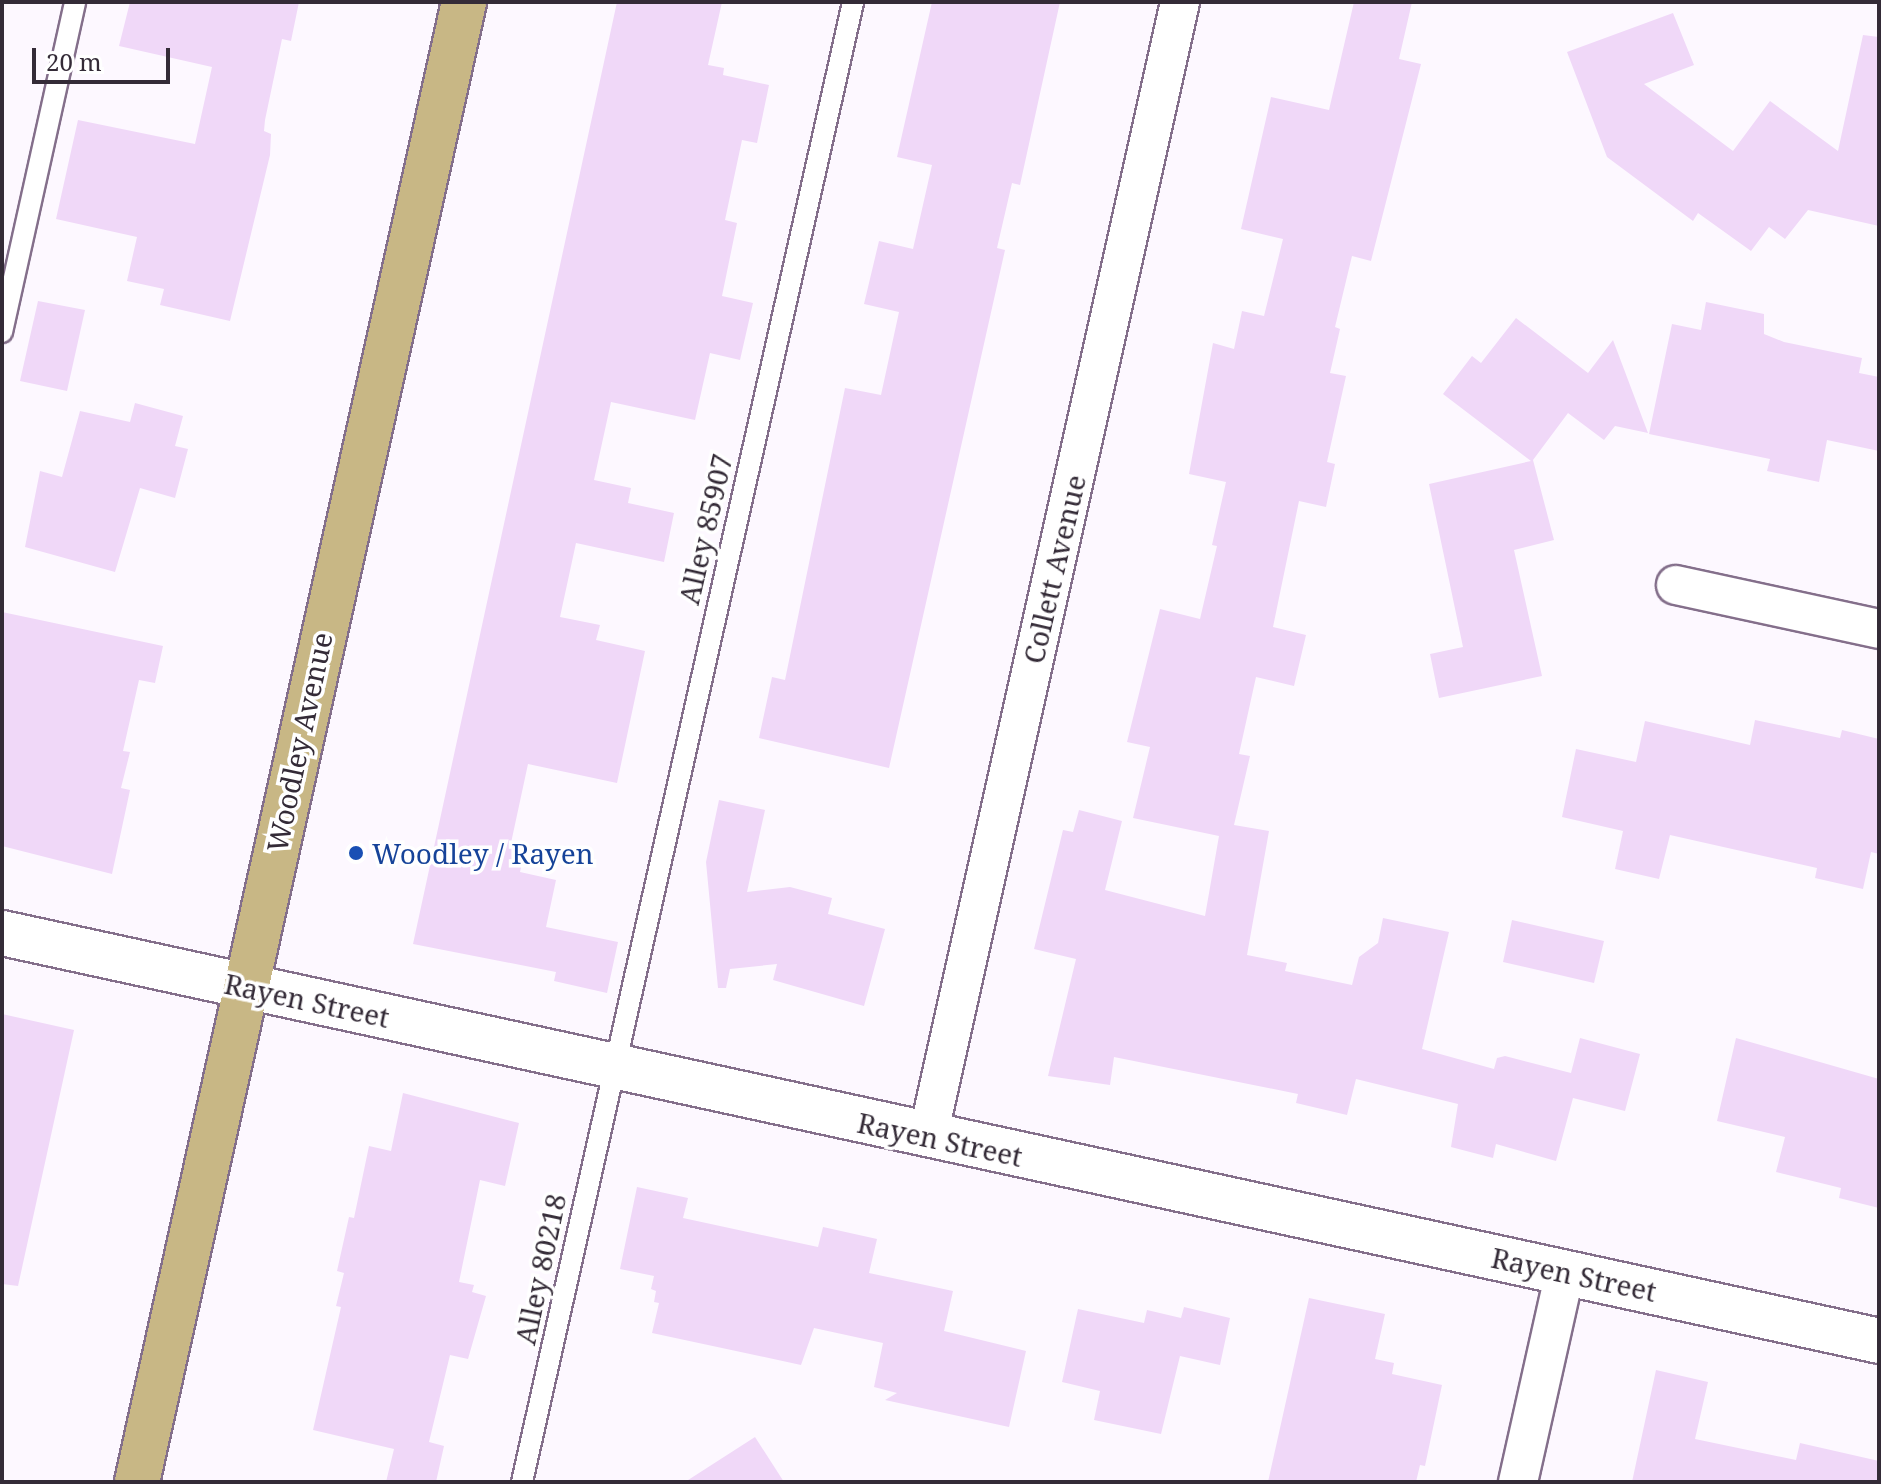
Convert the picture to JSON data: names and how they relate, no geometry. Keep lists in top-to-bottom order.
{
  "streets": {
    "main road": ["Woodley Avenue"],
    "street": ["Collett Avenue", "Rayen Street"],
    "lane": ["Alley 85907", "Alley 80218"]
  },
  "crossings": [
    ["Alley 85907", "Rayen Street"],
    ["Alley 85907", "Alley 80218"],
    ["Collett Avenue", "Rayen Street"],
    ["Woodley Avenue", "Rayen Street"],
    ["Rayen Street", "Alley 80218"]
  ],
  "places": ["Woodley / Rayen"],
  "scale_bar": "20 m"
}
